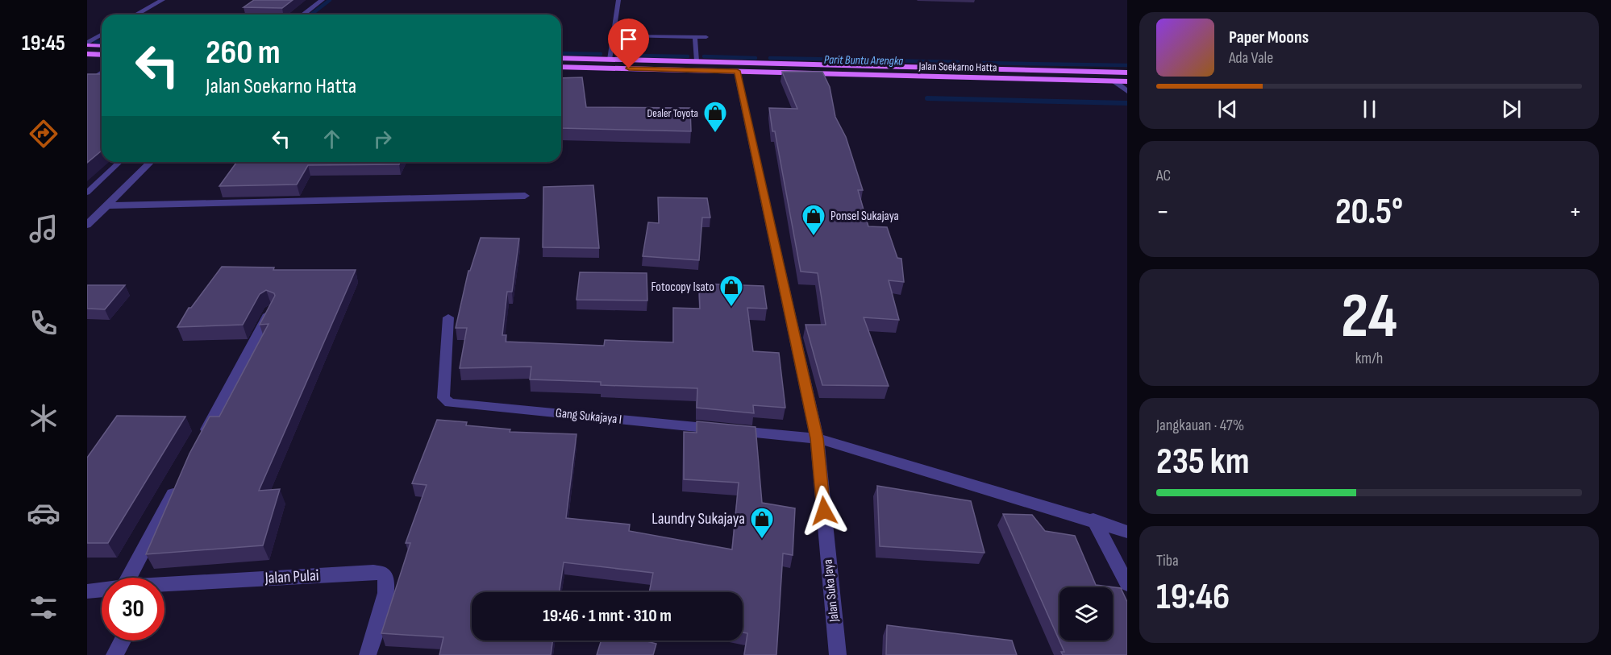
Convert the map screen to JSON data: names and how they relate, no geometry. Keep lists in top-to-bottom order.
{
  "streets": {
    "main road": ["Jalan Soekarno Hatta"],
    "street": ["Gang Sukajaya I", "Jalan Pulai", "Jalan Suka Jaya"]
  },
  "crossings": [
    ["Jalan Soekarno Hatta", "Jalan Suka Jaya"],
    ["Gang Sukajaya I", "Jalan Suka Jaya"]
  ],
  "water": ["Parit Buntu Arengka"],
  "places": {
    "shop": [
      "Dealer Toyota",
      "Ponsel Sukajaya",
      "Fotocopy Isato",
      "Laundry Sukajaya"
    ]
  },
  "page": {
    "tabs": "19:45",
    "turn": ["260 m", "Jalan Soekarno Hatta"],
    "song": ["Paper Moons", "Ada Vale"],
    "tile": [
      "AC",
      ["24", "km/h"],
      ["Jangkauan · 47%", "235 km"],
      ["Tiba", "19:46"]
    ],
    "heat": ["−", "20.5°", "+"],
    "limit": "30",
    "trip": "19:46 · 1 mnt · 310 m"
  }
}
